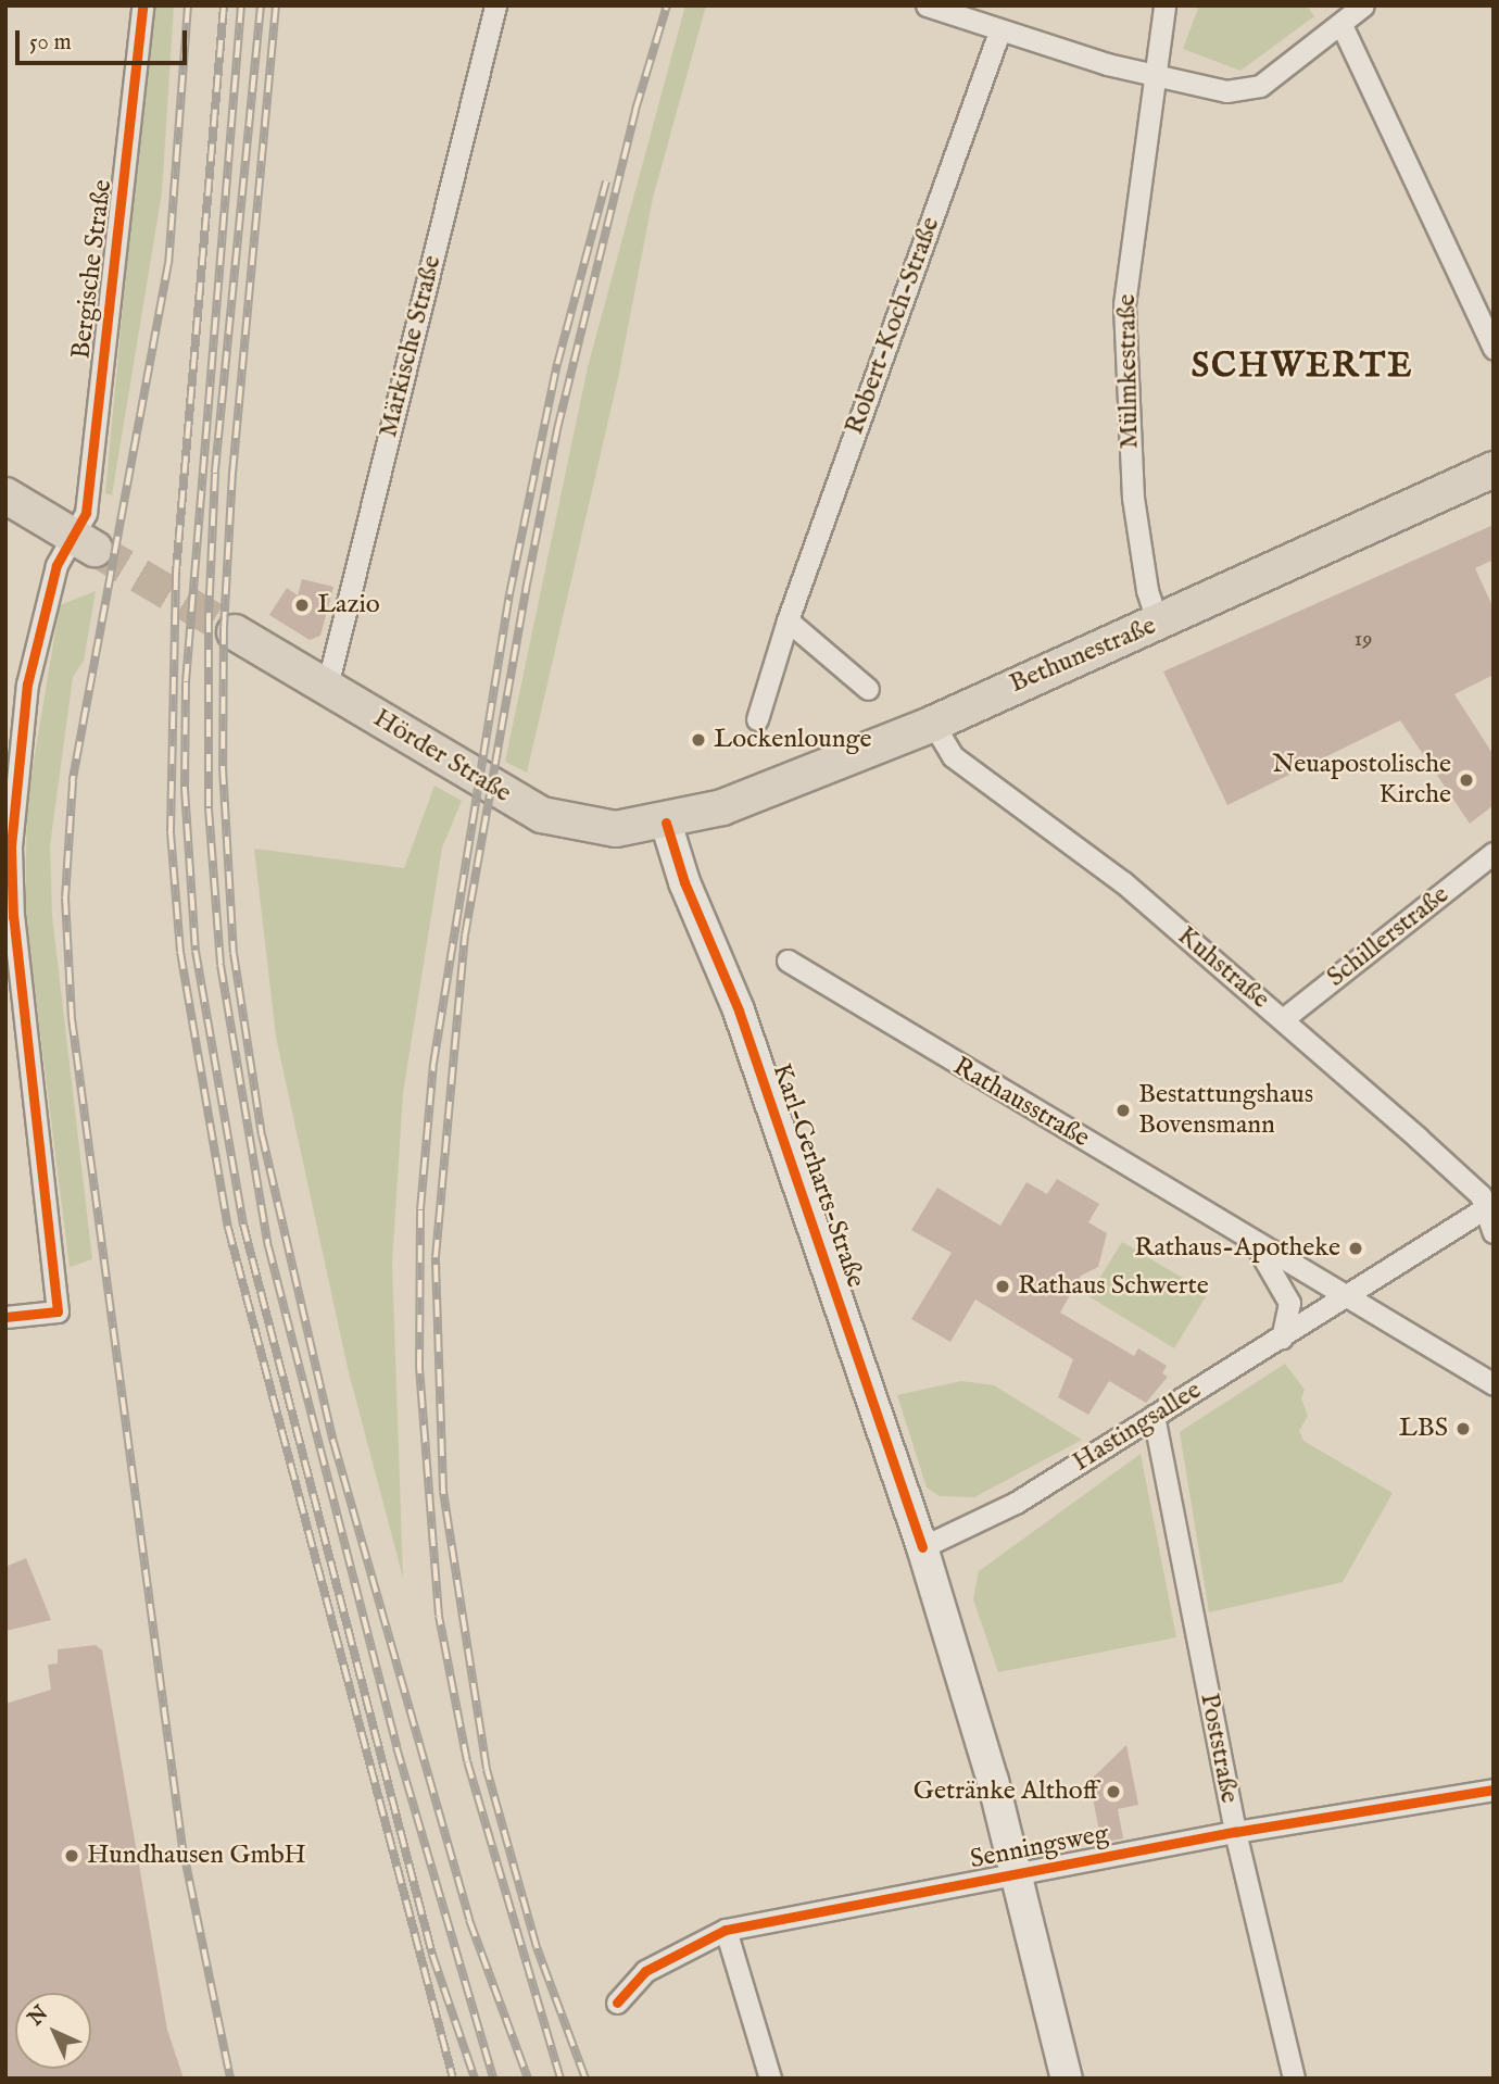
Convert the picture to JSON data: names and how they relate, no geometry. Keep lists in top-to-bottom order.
{
  "streets": {
    "main road": ["Bethunestraße", "Hörder Straße", "Karl-Gerharts-Straße"],
    "street": [
      "Bergische Straße",
      "Robert-Koch-Straße",
      "Märkische Straße",
      "Mülmkestraße",
      "Schillerstraße",
      "Kuhstraße",
      "Rathausstraße",
      "Hastingsallee",
      "Poststraße",
      "Senningsweg"
    ]
  },
  "crossings": [
    ["Märkische Straße", "Hörder Straße"],
    ["Mülmkestraße", "Bethunestraße"],
    ["Bethunestraße", "Hörder Straße"],
    ["Bethunestraße", "Kuhstraße"],
    ["Bethunestraße", "Karl-Gerharts-Straße"],
    ["Hörder Straße", "Karl-Gerharts-Straße"],
    ["Schillerstraße", "Kuhstraße"],
    ["Kuhstraße", "Hastingsallee"],
    ["Rathausstraße", "Hastingsallee"],
    ["Karl-Gerharts-Straße", "Hastingsallee"],
    ["Karl-Gerharts-Straße", "Senningsweg"],
    ["Hastingsallee", "Poststraße"],
    ["Poststraße", "Senningsweg"]
  ],
  "districts": ["SCHWERTE"],
  "places": [
    "Lazio",
    "Lockenlounge",
    "Neuapostolische Kirche",
    "Bestattungshaus Bovensmann",
    "Rathaus-Apotheke",
    "Rathaus Schwerte",
    "LBS",
    "Getränke Althoff",
    "Hundhausen GmbH"
  ],
  "house_numbers": ["19"],
  "scale_bar": "50 m",
  "north": "top left"
}
